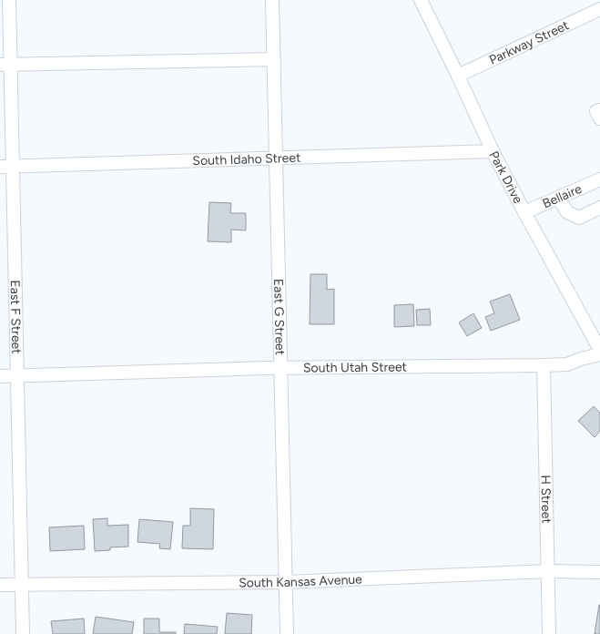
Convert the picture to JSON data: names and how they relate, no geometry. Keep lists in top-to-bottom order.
{
  "streets": {
    "street": [
      "Parkway Street",
      "South Idaho Street",
      "Park Drive",
      "Bellaire",
      "East F Street",
      "East G Street",
      "South Utah Street",
      "H Street",
      "South Kansas Avenue"
    ]
  },
  "crossings": [
    ["Parkway Street", "Park Drive"],
    ["South Idaho Street", "Park Drive"],
    ["South Idaho Street", "East F Street"],
    ["South Idaho Street", "East G Street"],
    ["Park Drive", "Bellaire"],
    ["East F Street", "South Utah Street"],
    ["East F Street", "South Kansas Avenue"],
    ["East G Street", "South Utah Street"],
    ["East G Street", "South Kansas Avenue"],
    ["South Utah Street", "H Street"],
    ["H Street", "South Kansas Avenue"]
  ]
}
